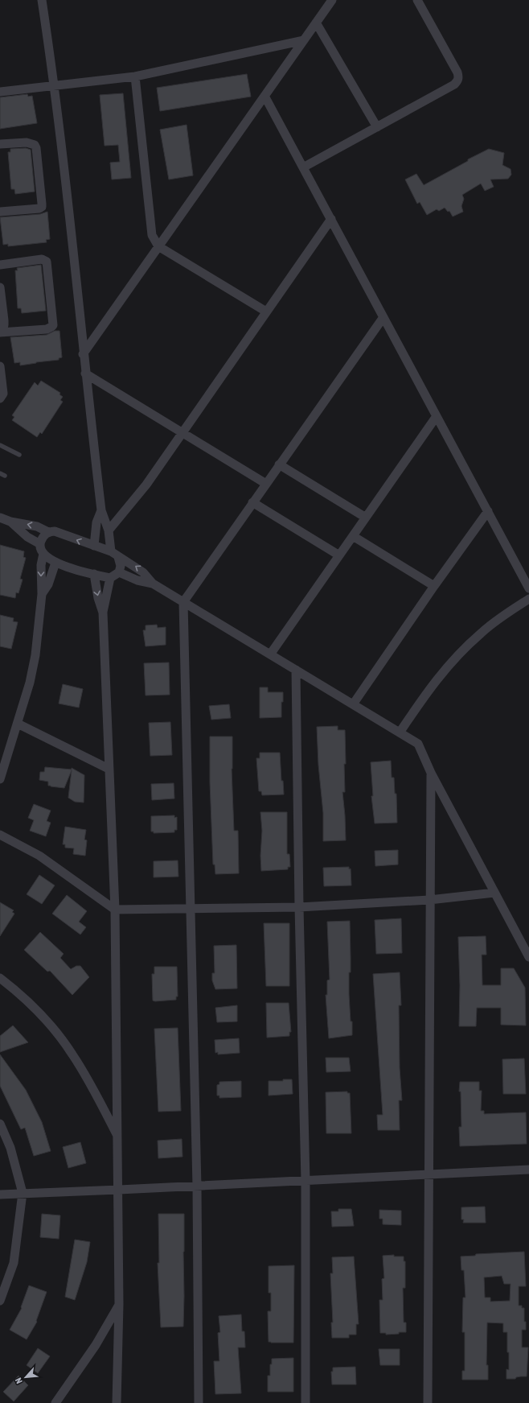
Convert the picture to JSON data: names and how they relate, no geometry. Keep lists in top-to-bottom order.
{
  "north": "bottom left"
}
